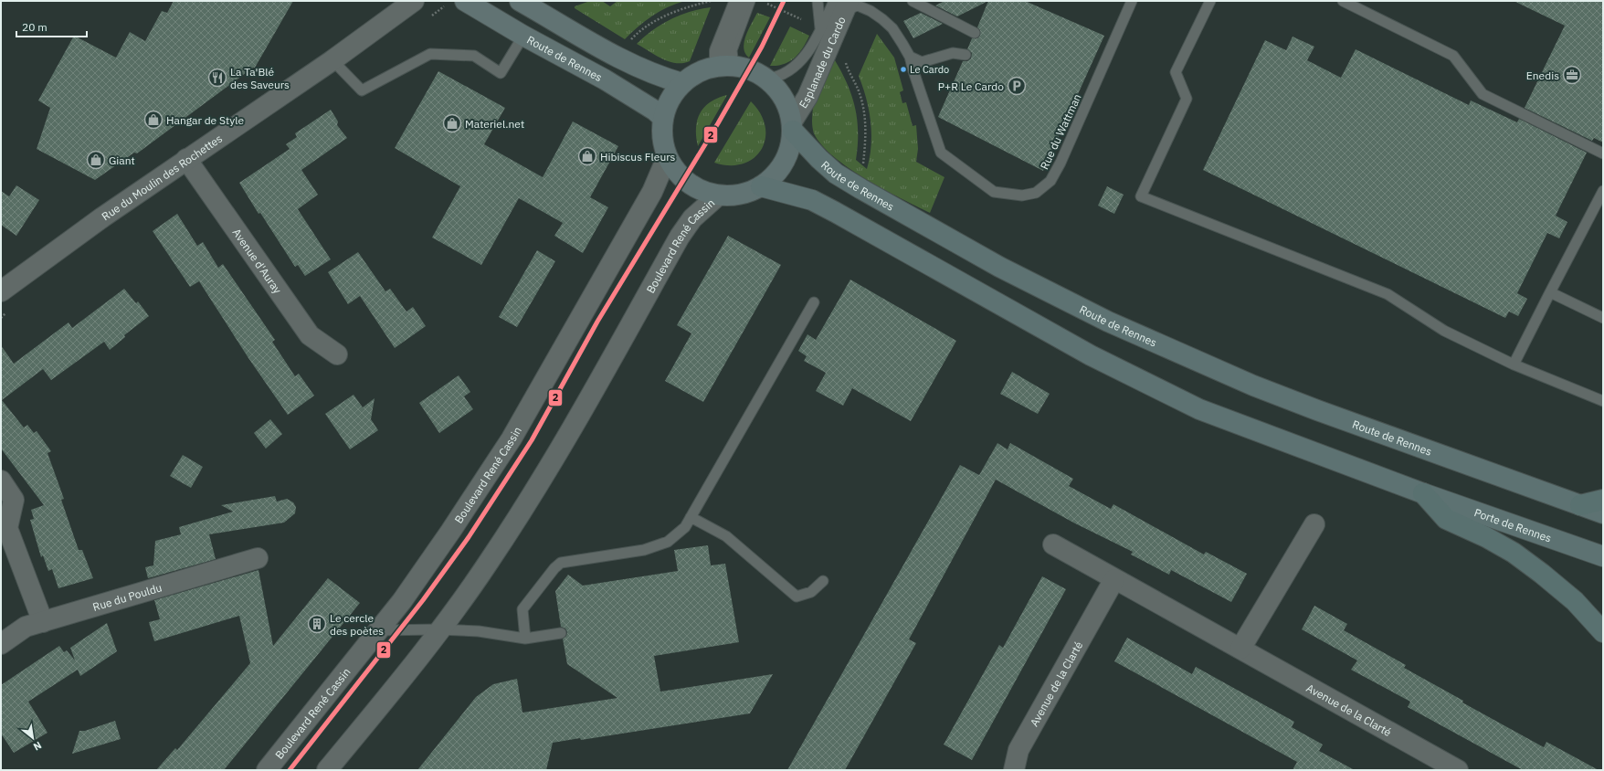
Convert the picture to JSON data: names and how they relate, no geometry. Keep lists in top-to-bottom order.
{
  "streets": {
    "highway": ["Route de Rennes", "Porte de Rennes"],
    "street": [
      "Esplanade du Cardo",
      "Rue du Moulin des Rochettes",
      "Boulevard René Cassin",
      "Avenue d'Auray",
      "Rue du Pouldu",
      "Avenue de la Clarté"
    ],
    "lane": ["Rue du Wattman"]
  },
  "crossings": [
    ["Route de Rennes", "Esplanade du Cardo"],
    ["Route de Rennes", "Boulevard René Cassin"],
    ["Esplanade du Cardo", "Rue du Wattman"],
    ["Esplanade du Cardo", "Boulevard René Cassin"],
    ["Rue du Moulin des Rochettes", "Avenue d'Auray"]
  ],
  "places": {
    "other": ["Le Cardo"],
    "office": ["Enedis"],
    "restaurant": ["La Ta'Blé des Saveurs"],
    "parking": ["P+R Le Cardo"],
    "shop": [
      "Hangar de Style",
      "Materiel.net",
      "Hibiscus Fleurs",
      "Giant"
    ],
    "building": ["Le cercle des poètes"]
  },
  "lines": ["transit line 2"],
  "scale_bar": "20 m",
  "north": "bottom right"
}
